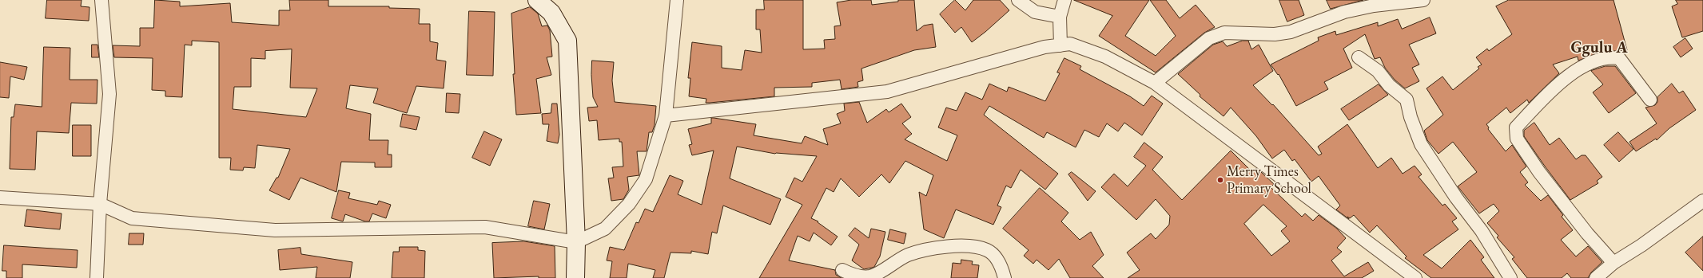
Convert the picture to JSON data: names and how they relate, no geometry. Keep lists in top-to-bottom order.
{
  "districts": ["Ggulu A"],
  "places": ["Merry Times Primary School"]
}
